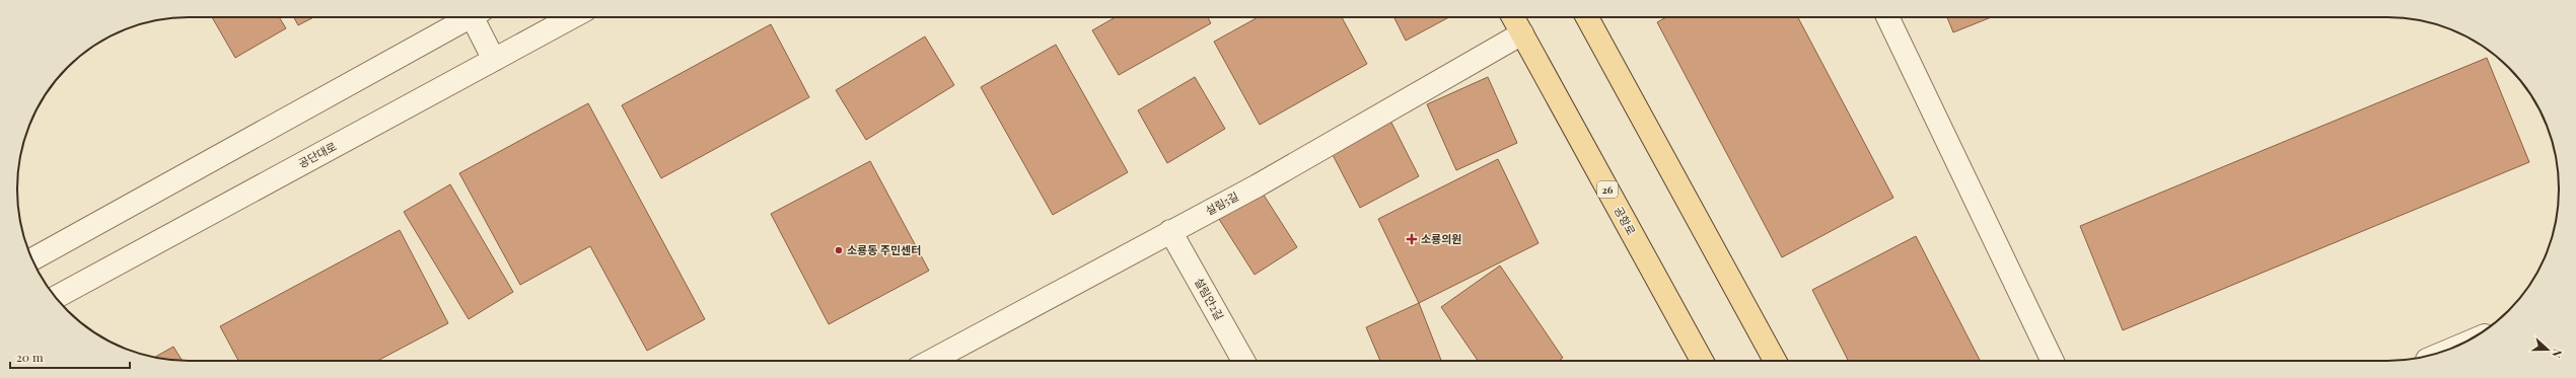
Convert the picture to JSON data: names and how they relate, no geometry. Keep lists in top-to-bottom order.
{
  "streets": {
    "main road": ["26", "공항로"],
    "street": ["공단대로", "설림5길", "설림안2길"]
  },
  "crossings": [
    ["설림5길", "공항로"],
    ["설림5길", "설림안2길"]
  ],
  "places": {
    "health": ["소룡의원"],
    "other": ["소룡동 주민센터"]
  },
  "scale_bar": "20 m",
  "north": "right"
}
